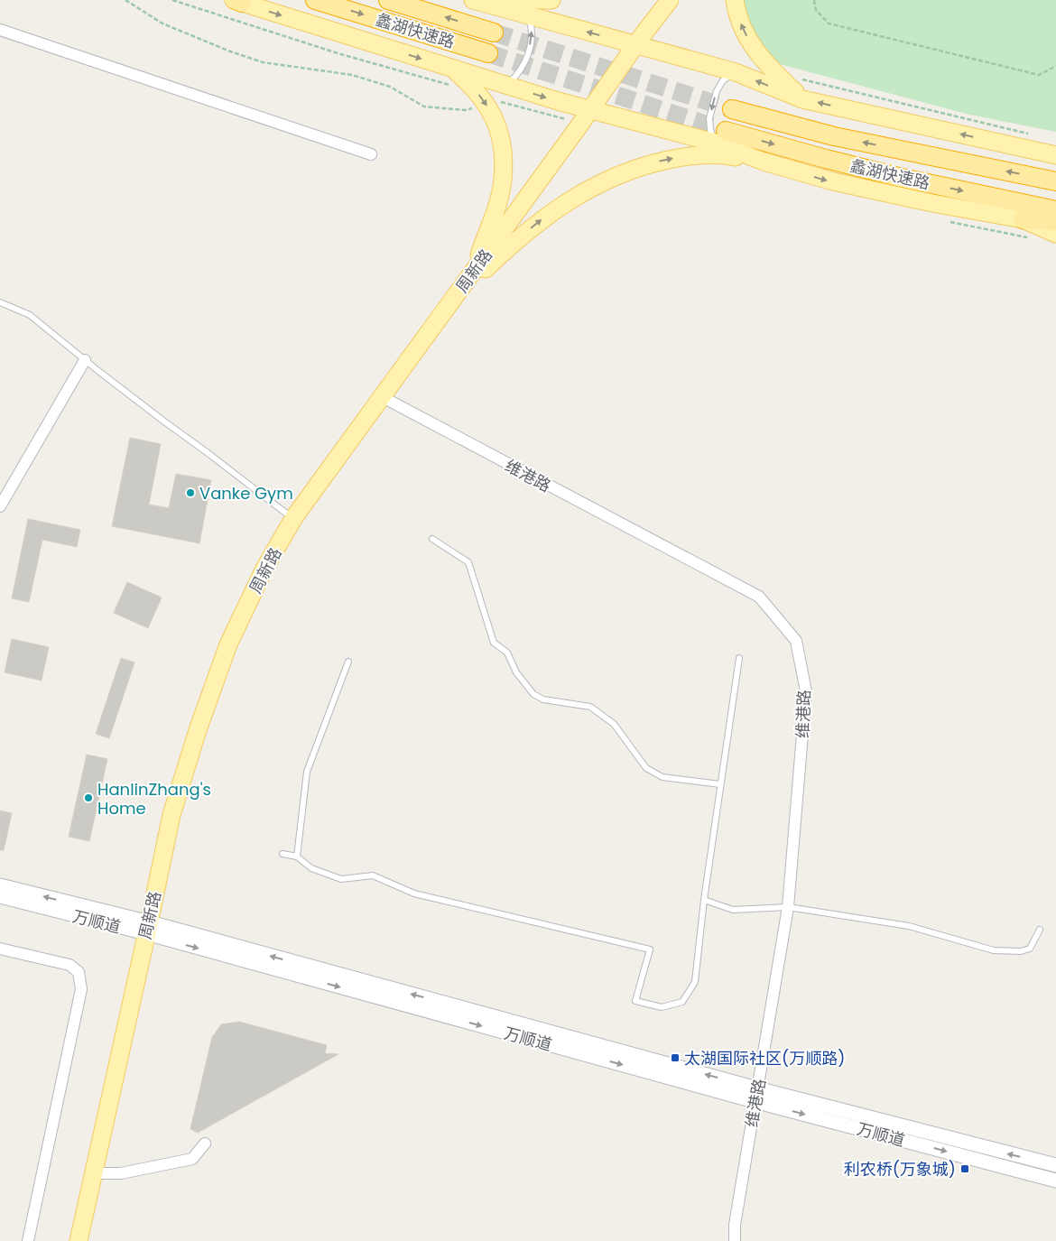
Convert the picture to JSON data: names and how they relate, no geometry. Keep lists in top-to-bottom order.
{
  "streets": {
    "highway": ["蠡湖快速路"],
    "main road": ["周新路"],
    "street": ["维港路", "万顺道"]
  },
  "crossings": [
    ["周新路", "维港路"],
    ["周新路", "万顺道"],
    ["维港路", "万顺道"]
  ],
  "places": {
    "other": ["Vanke Gym", "HanlinZhang's Home"],
    "transit": ["太湖国际社区(万顺路)", "利农桥(万象城)"]
  }
}
